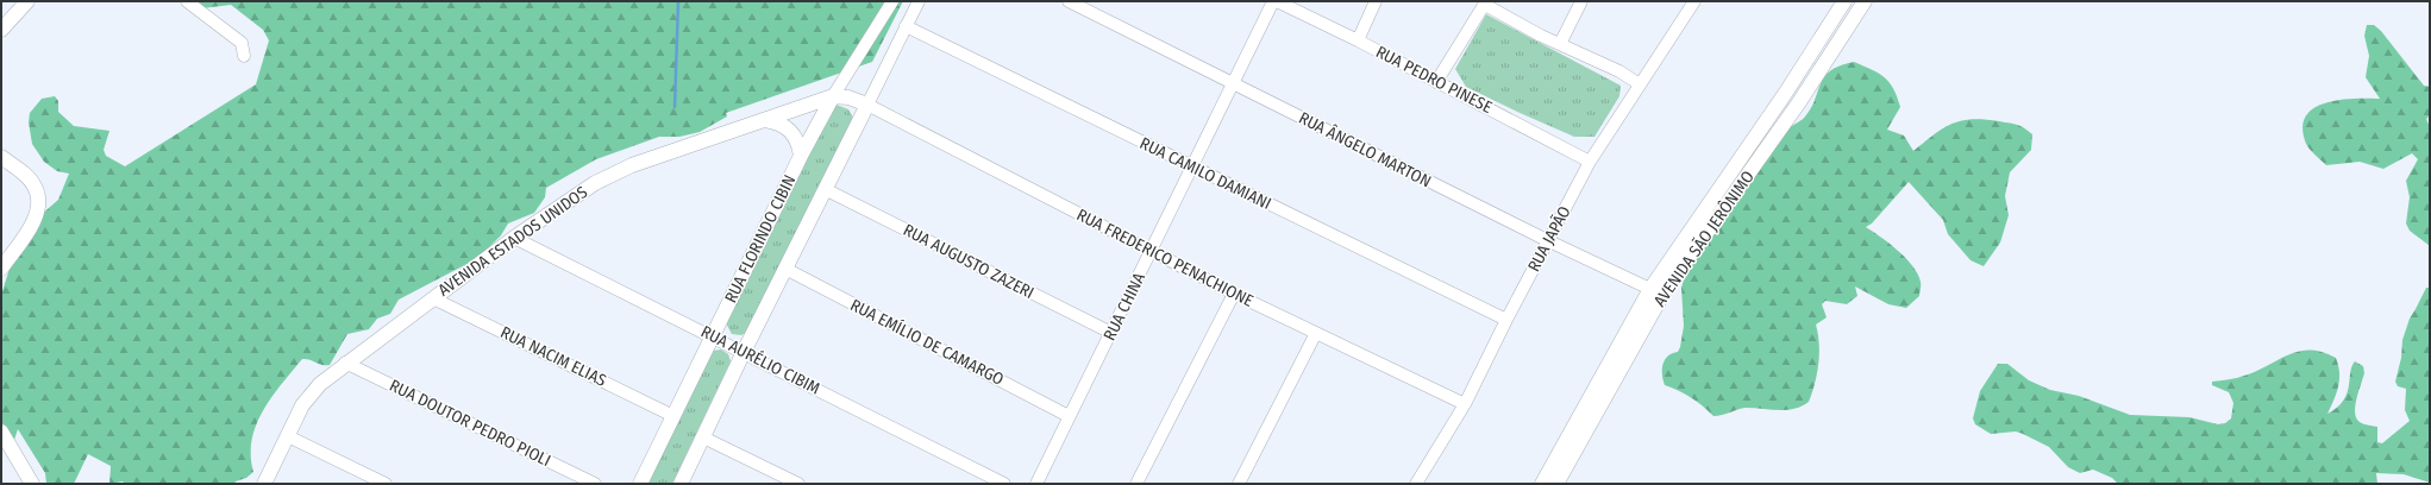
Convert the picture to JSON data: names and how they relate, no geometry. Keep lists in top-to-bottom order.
{
  "streets": {
    "street": [
      "RUA PEDRO PINESE",
      "RUA ÂNGELO MARTON",
      "RUA CAMILO DAMIANI",
      "RUA FLORINDO CIBIN",
      "RUA JAPÃO",
      "AVENIDA SÃO JERÔNIMO",
      "AVENIDA ESTADOS UNIDOS",
      "RUA FREDERICO PENACHIONE",
      "RUA AUGUSTO ZAZERI",
      "RUA CHINA",
      "RUA EMÍLIO DE CAMARGO",
      "RUA NACIM ELIAS",
      "RUA AURÉLIO CIBIM",
      "RUA DOUTOR PEDRO PIOLI"
    ]
  },
  "crossings": [
    ["RUA PEDRO PINESE", "RUA JAPÃO"],
    ["RUA PEDRO PINESE", "RUA CHINA"],
    ["RUA ÂNGELO MARTON", "RUA JAPÃO"],
    ["RUA ÂNGELO MARTON", "AVENIDA SÃO JERÔNIMO"],
    ["RUA ÂNGELO MARTON", "RUA CHINA"],
    ["RUA CAMILO DAMIANI", "RUA FLORINDO CIBIN"],
    ["RUA CAMILO DAMIANI", "RUA JAPÃO"],
    ["RUA CAMILO DAMIANI", "RUA CHINA"],
    ["RUA FLORINDO CIBIN", "AVENIDA ESTADOS UNIDOS"],
    ["RUA FLORINDO CIBIN", "RUA FREDERICO PENACHIONE"],
    ["RUA FLORINDO CIBIN", "RUA AUGUSTO ZAZERI"],
    ["RUA FLORINDO CIBIN", "RUA EMÍLIO DE CAMARGO"],
    ["RUA FLORINDO CIBIN", "RUA NACIM ELIAS"],
    ["RUA FLORINDO CIBIN", "RUA AURÉLIO CIBIM"],
    ["RUA JAPÃO", "RUA FREDERICO PENACHIONE"],
    ["AVENIDA ESTADOS UNIDOS", "RUA NACIM ELIAS"],
    ["AVENIDA ESTADOS UNIDOS", "RUA AURÉLIO CIBIM"],
    ["AVENIDA ESTADOS UNIDOS", "RUA DOUTOR PEDRO PIOLI"],
    ["RUA FREDERICO PENACHIONE", "RUA CHINA"],
    ["RUA AUGUSTO ZAZERI", "RUA CHINA"],
    ["RUA CHINA", "RUA EMÍLIO DE CAMARGO"]
  ]
}
